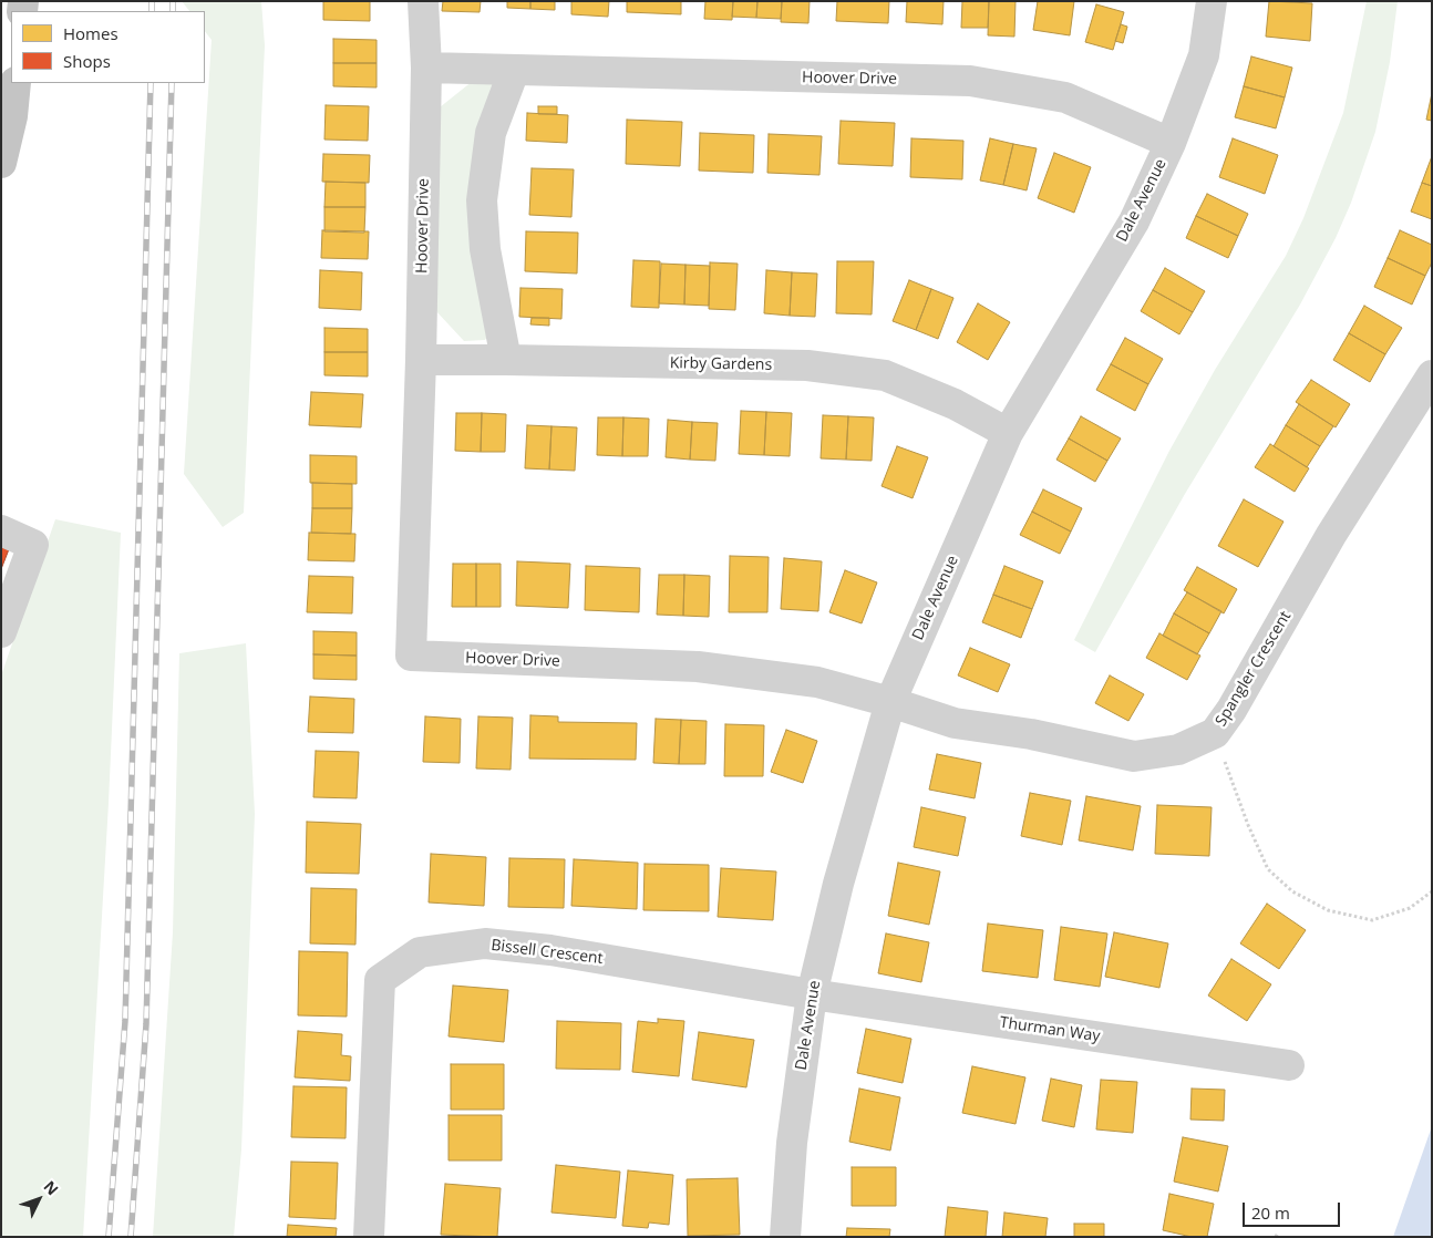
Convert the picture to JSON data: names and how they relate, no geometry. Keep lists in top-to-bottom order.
{
  "streets": {
    "street": [
      "Hoover Drive",
      "Dale Avenue",
      "Kirby Gardens",
      "Spangler Crescent",
      "Bissell Crescent",
      "Thurman Way"
    ]
  },
  "crossings": [
    ["Hoover Drive", "Dale Avenue"],
    ["Hoover Drive", "Kirby Gardens"],
    ["Hoover Drive", "Spangler Crescent"],
    ["Dale Avenue", "Kirby Gardens"],
    ["Dale Avenue", "Spangler Crescent"],
    ["Dale Avenue", "Bissell Crescent"],
    ["Dale Avenue", "Thurman Way"],
    ["Bissell Crescent", "Thurman Way"]
  ],
  "legend": ["Homes", "Shops"],
  "scale_bar": "20 m",
  "north": "top right"
}
